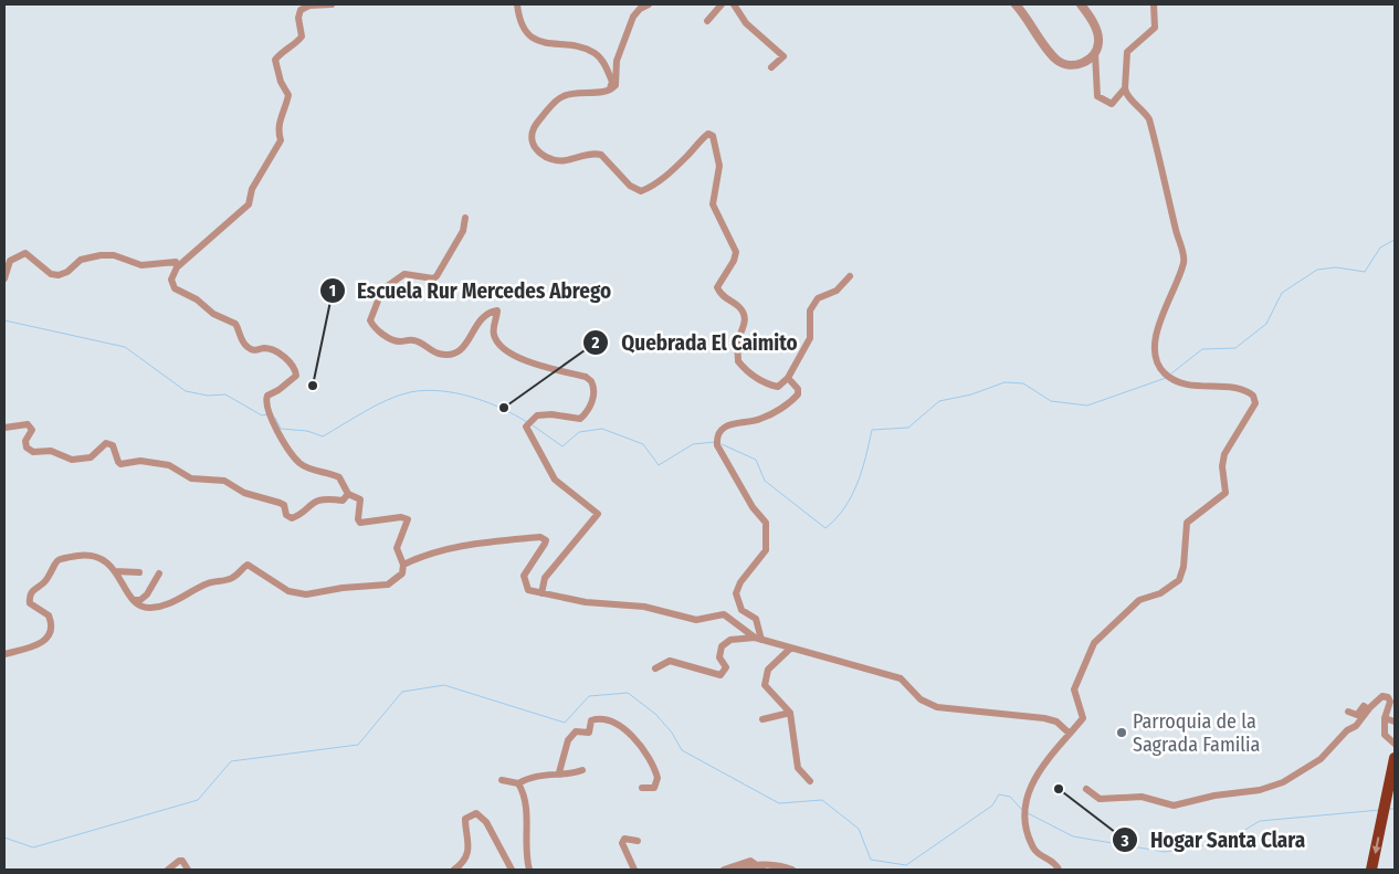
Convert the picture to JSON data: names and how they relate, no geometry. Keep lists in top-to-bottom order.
{
  "places": [
    "Escuela Rur Mercedes Abrego",
    "Quebrada El Caimito",
    "Parroquia de la Sagrada Familia",
    "Hogar Santa Clara"
  ]
}
